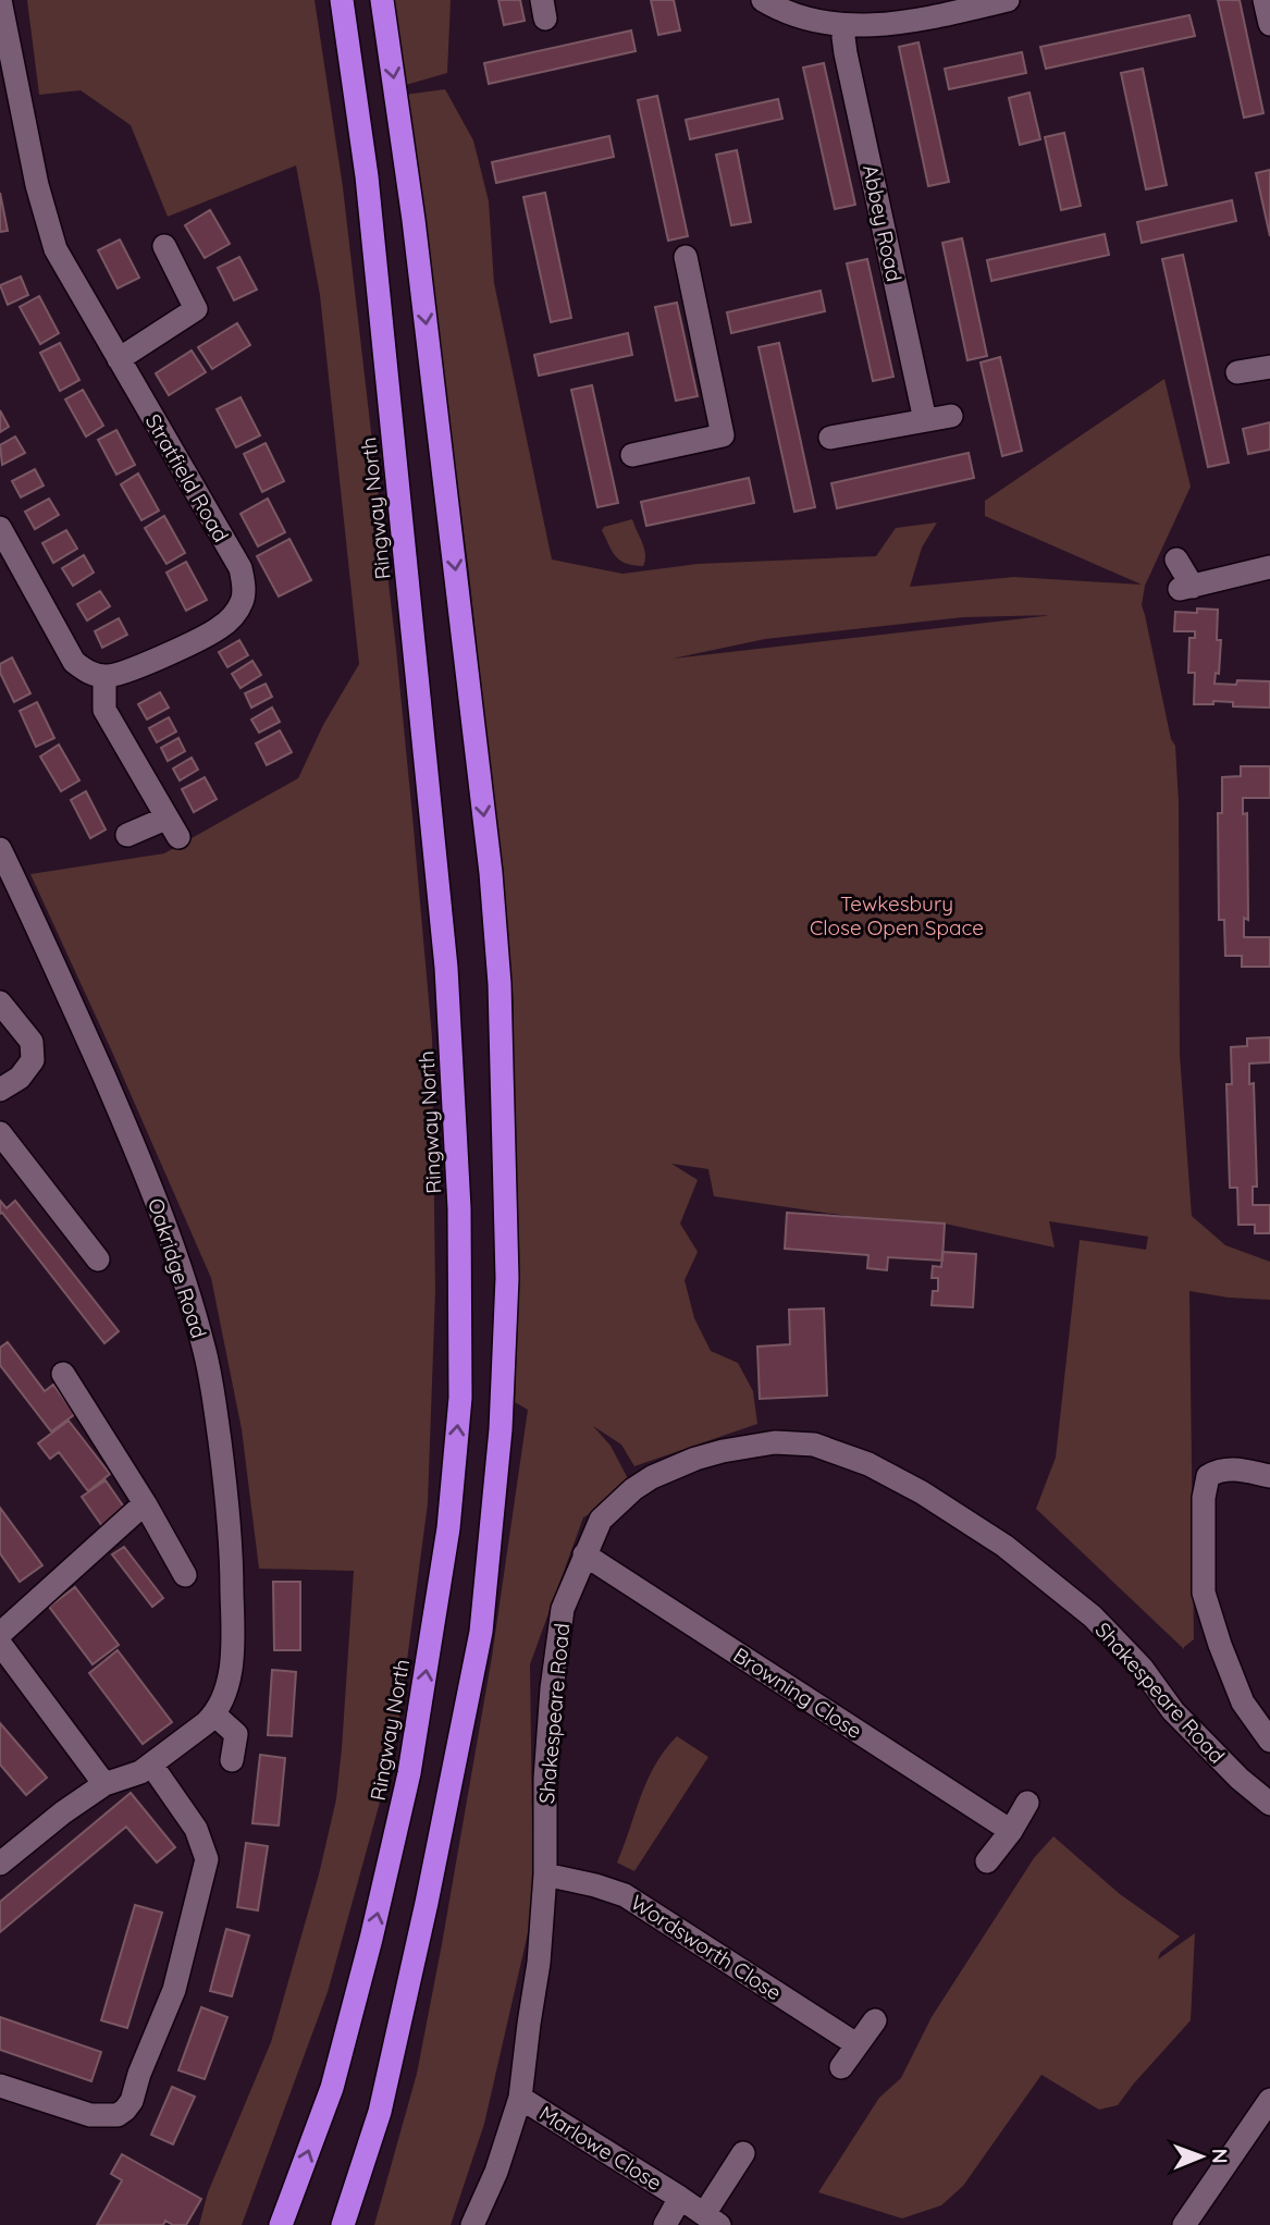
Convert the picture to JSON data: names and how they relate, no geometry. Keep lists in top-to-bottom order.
{
  "streets": {
    "highway": ["Ringway North"],
    "street": [
      "Abbey Road",
      "Stratfield Road",
      "Oakridge Road",
      "Browning Close",
      "Shakespeare Road",
      "Wordsworth Close",
      "Marlowe Close"
    ]
  },
  "crossings": [
    ["Browning Close", "Shakespeare Road"],
    ["Shakespeare Road", "Wordsworth Close"],
    ["Shakespeare Road", "Marlowe Close"]
  ],
  "parks": ["Tewkesbury Close Open Space"],
  "north": "right"
}
